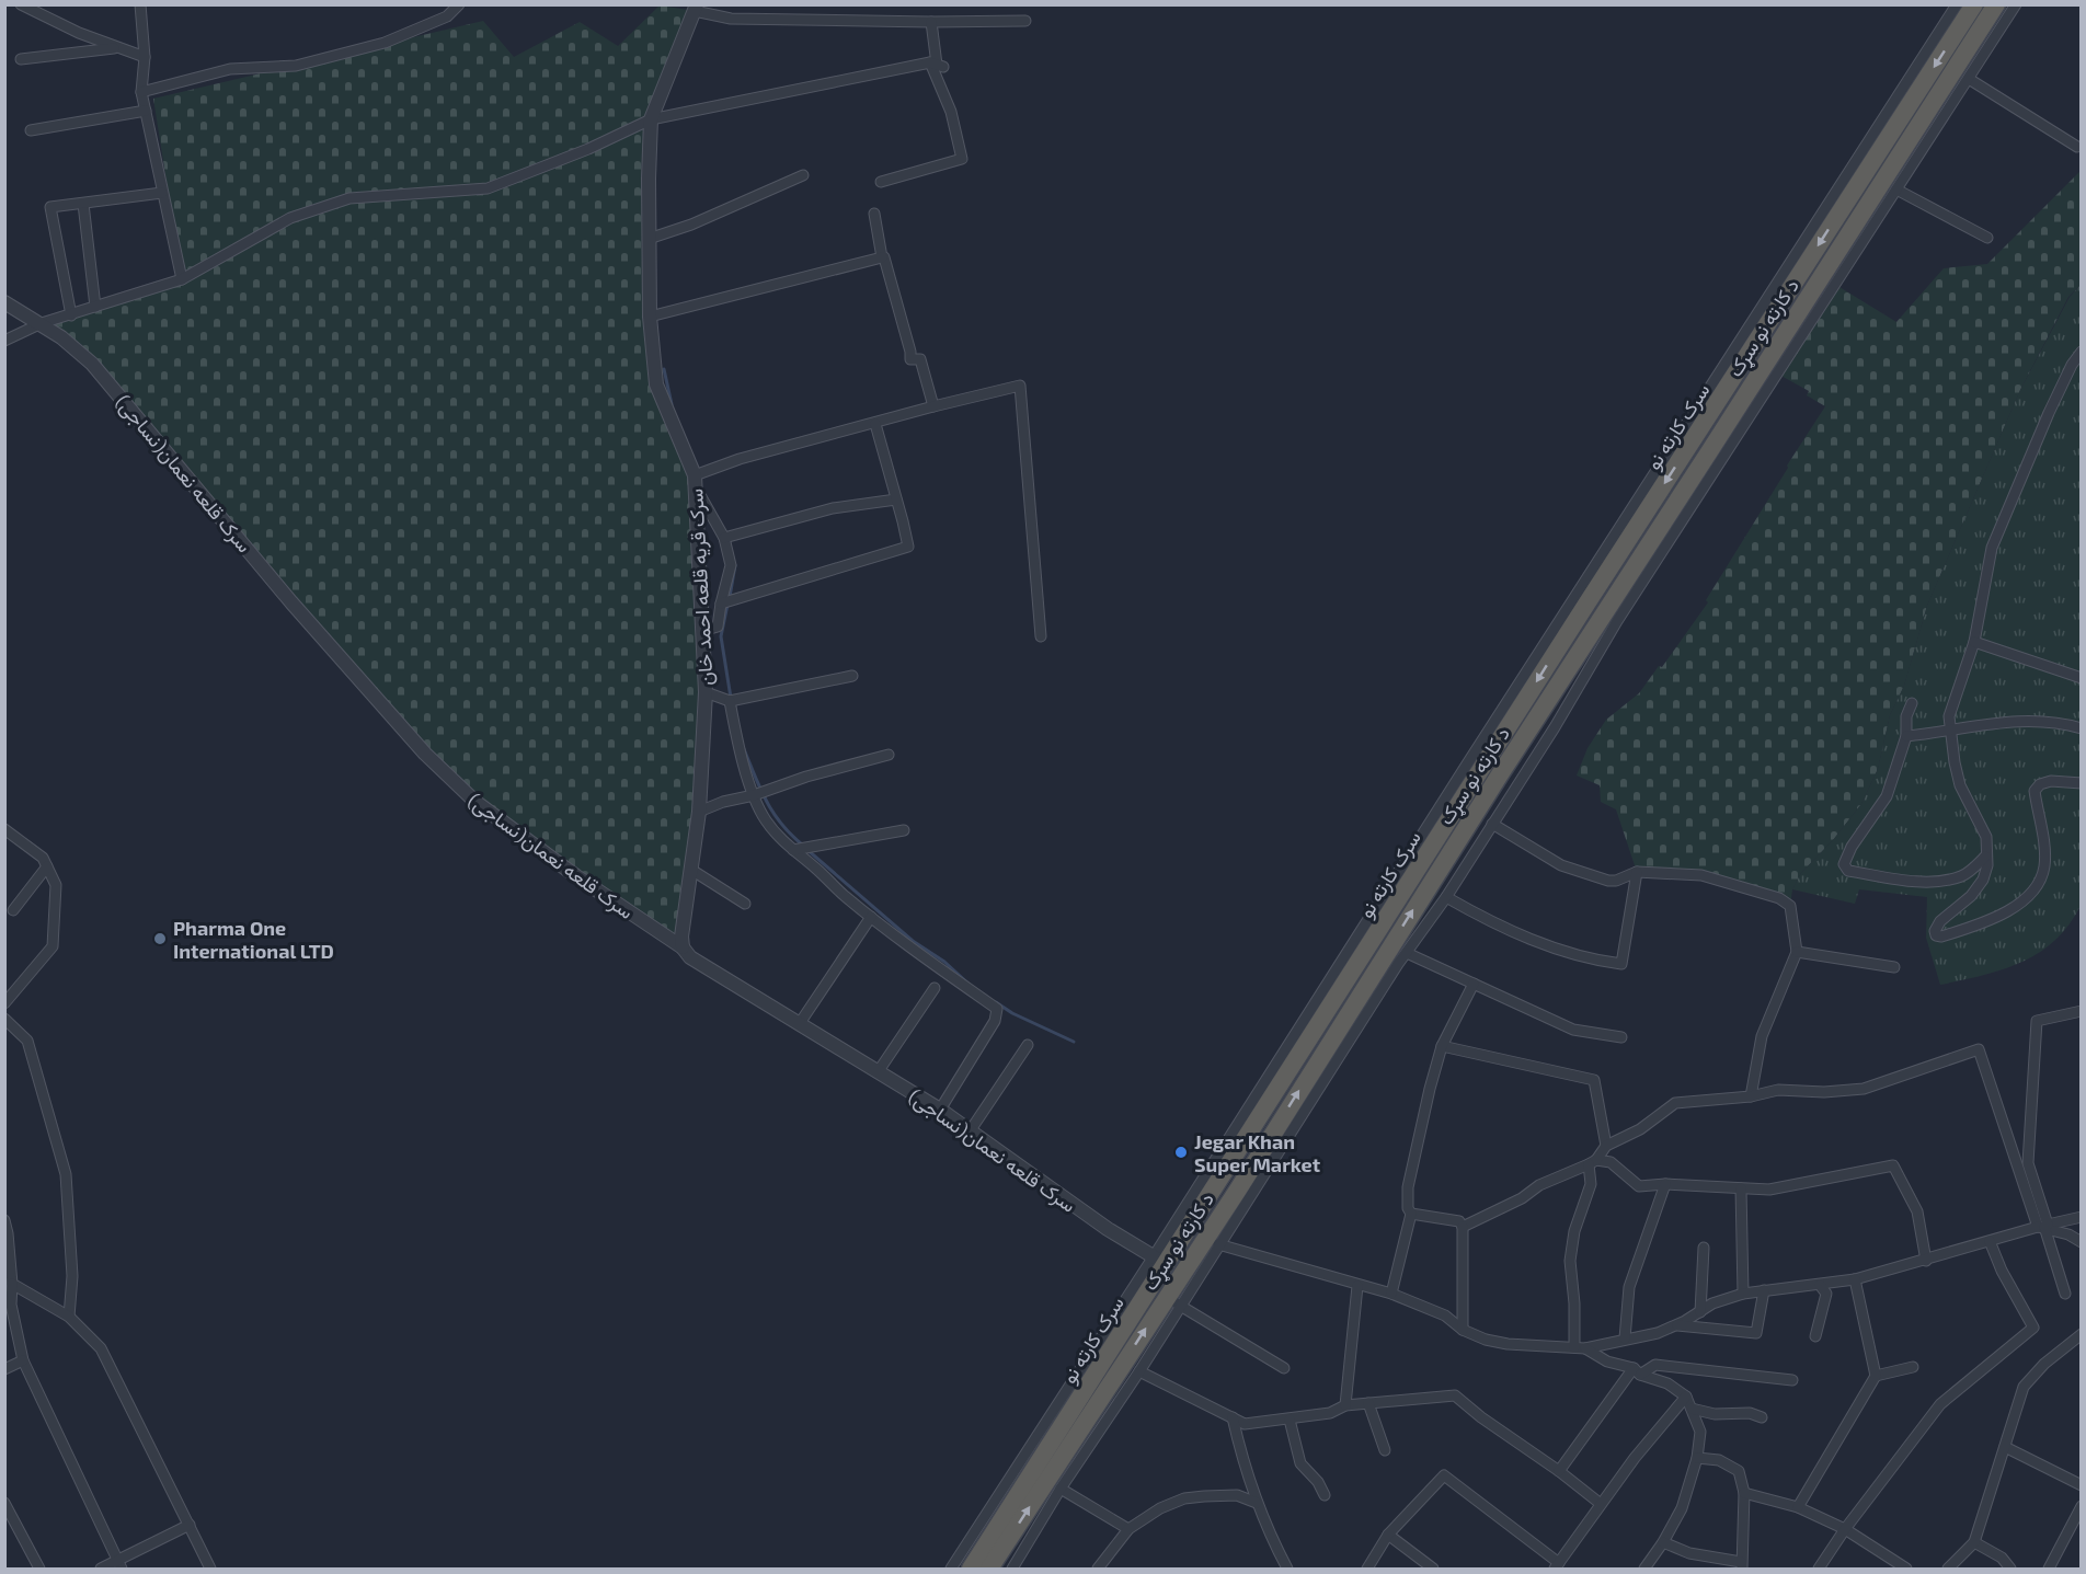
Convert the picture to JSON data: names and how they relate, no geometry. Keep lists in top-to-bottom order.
{
  "streets": {
    "highway": ["د کارته نو سړک", "سرک کارته نو"],
    "street": ["سرک قلعه نعمان(نساجی)", "سرک قریه قلعه احمد خان"]
  },
  "crossings": [
    ["د کارته نو سړک", "سرک کارته نو"],
    ["سرک کارته نو", "سرک قلعه نعمان(نساجی)"],
    ["سرک قلعه نعمان(نساجی)", "سرک قریه قلعه احمد خان"]
  ],
  "one_way": ["د کارته نو سړک", "سرک کارته نو"],
  "places": ["Pharma One International LTD", "Jegar Khan Super Market"]
}
